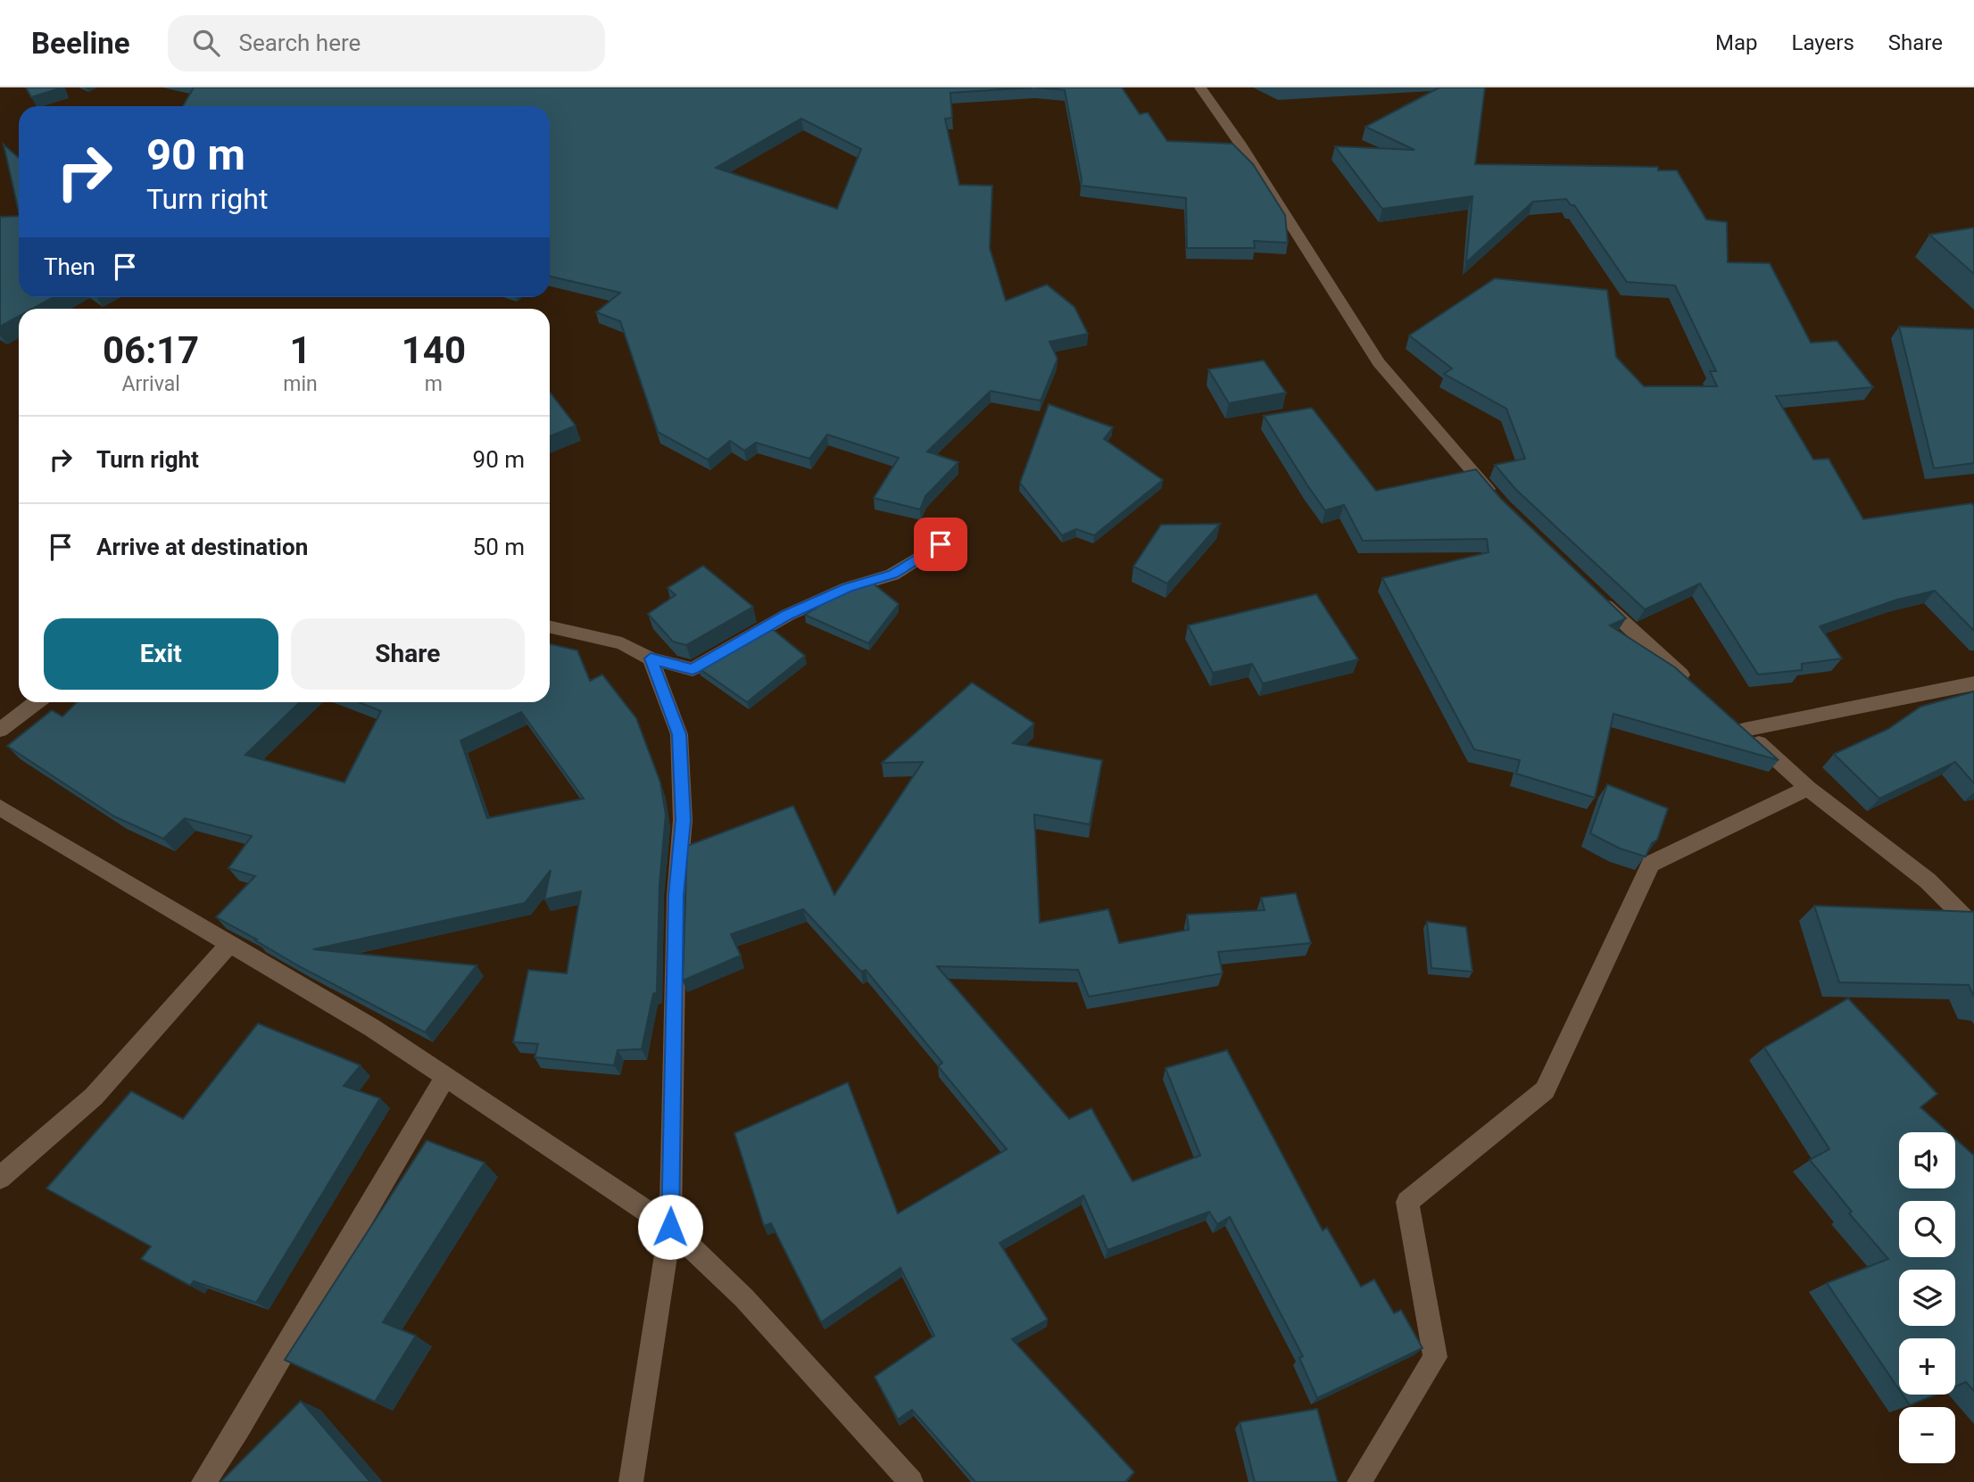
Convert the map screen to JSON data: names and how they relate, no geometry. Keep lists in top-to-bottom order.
{
  "page": {
    "header": "Beeline",
    "search": "Search here",
    "nav": ["Map", "Layers", "Share"],
    "turn": ["90 m", "Turn right"],
    "then": "Then",
    "eta": [
      "06:17",
      "Arrival",
      "1",
      "min",
      "140",
      "m"
    ],
    "list": [
      {
        "name": "Turn right",
        "value": "90 m"
      },
      {
        "name": "Arrive at destination",
        "value": "50 m"
      }
    ],
    "buttons": ["Exit", "Share"],
    "map_buttons": ["+", "−"]
  }
}
